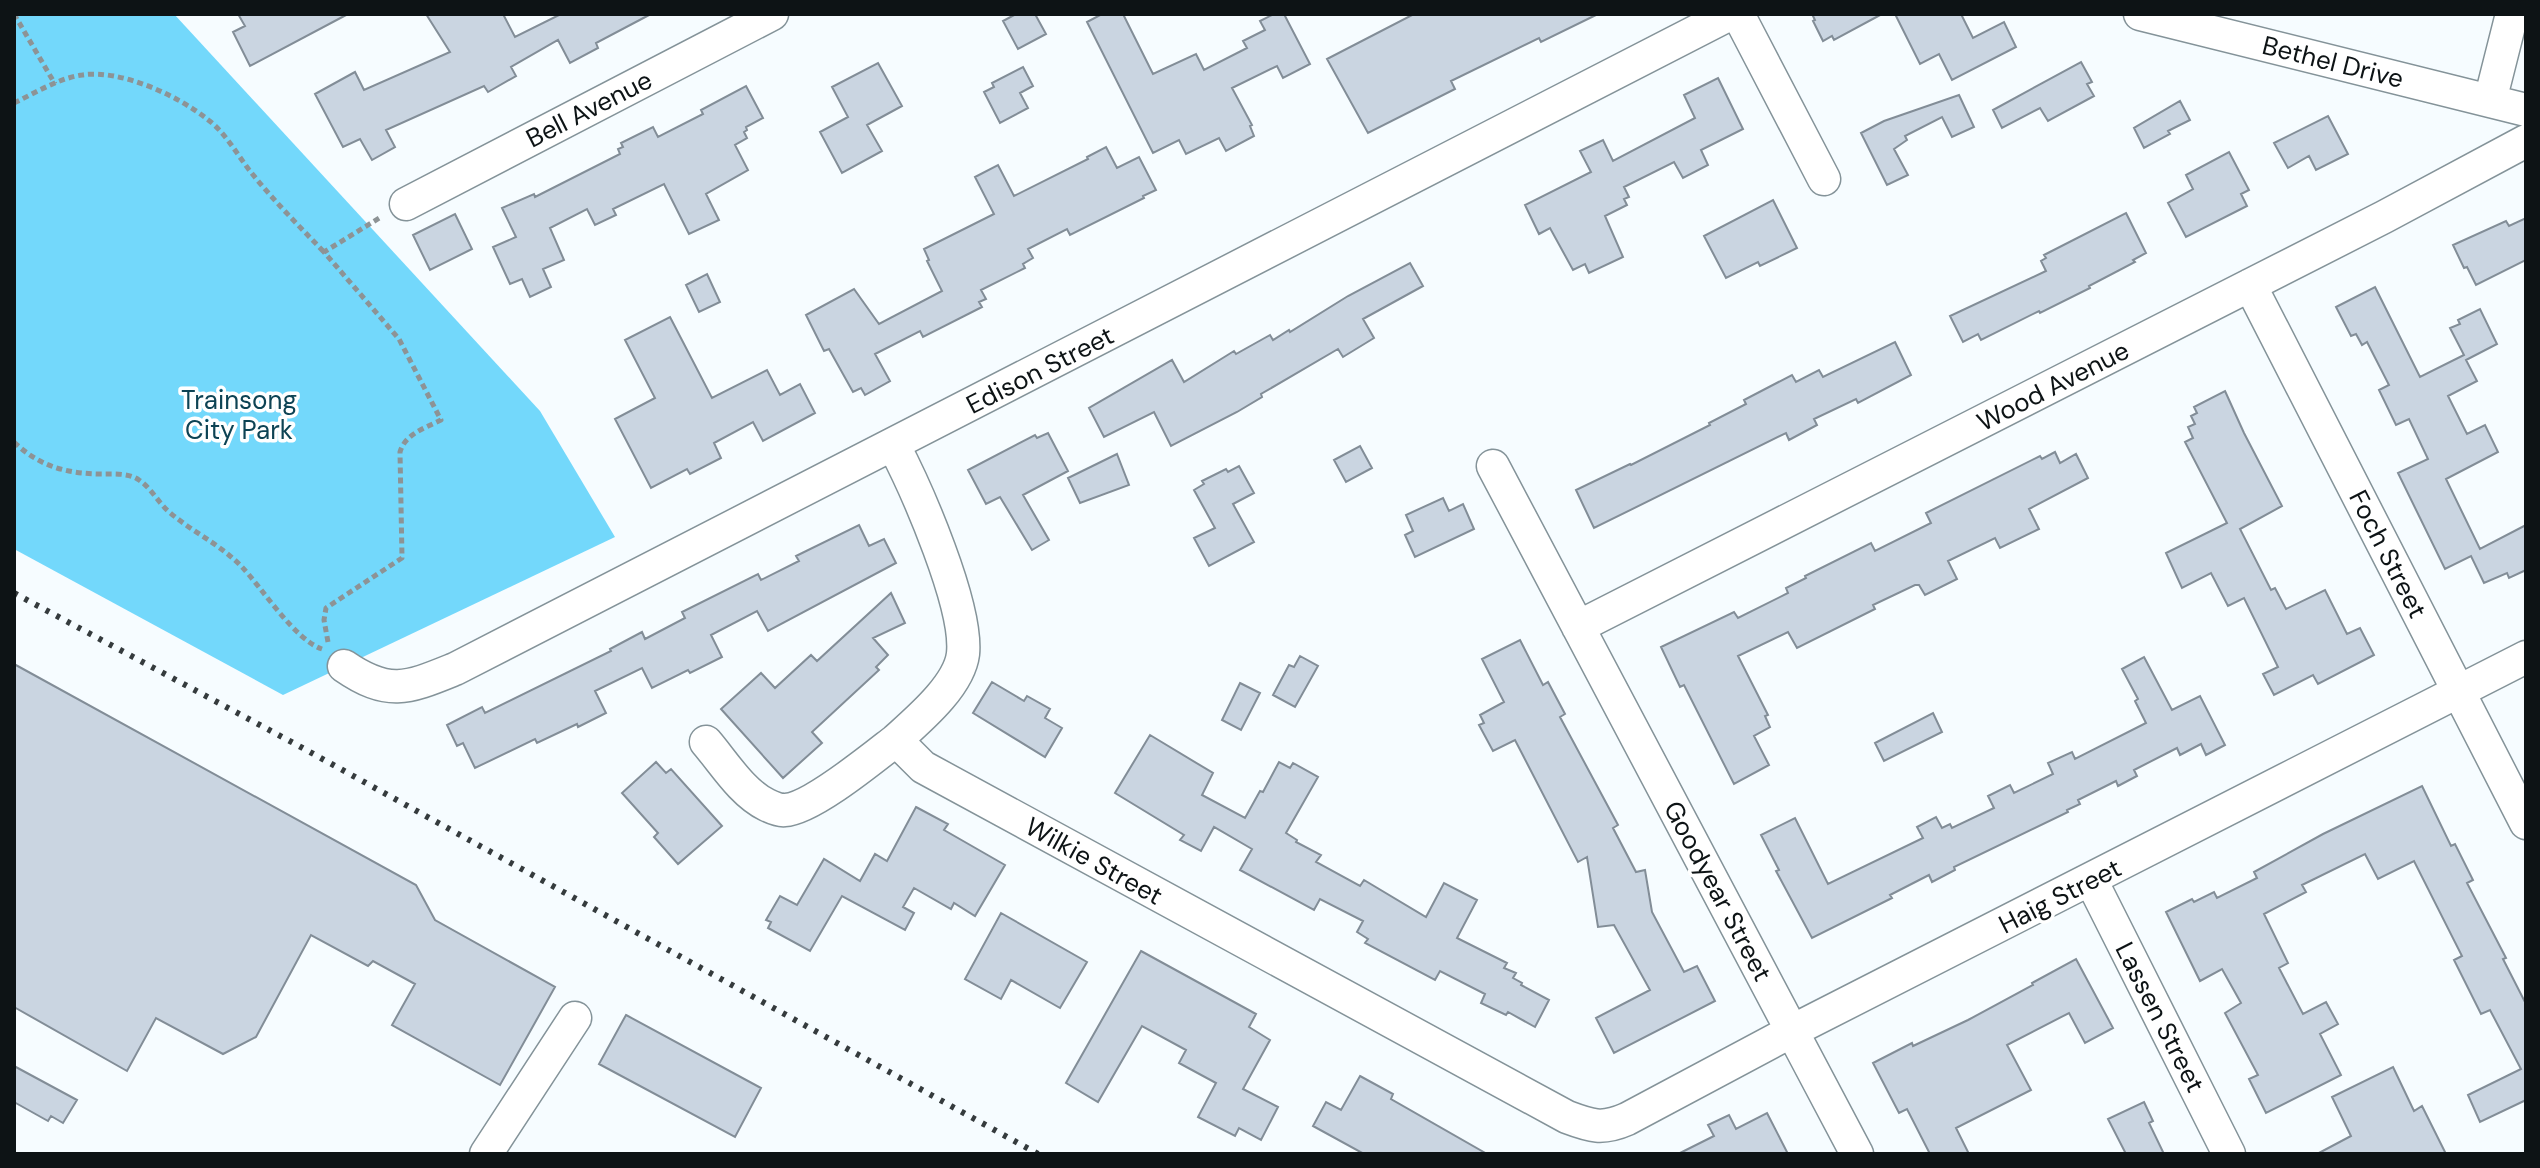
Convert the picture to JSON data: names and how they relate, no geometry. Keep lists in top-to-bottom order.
{
  "streets": {
    "street": [
      "Bethel Drive",
      "Bell Avenue",
      "Edison Street",
      "Wood Avenue",
      "Foch Street",
      "Wilkie Street",
      "Goodyear Street",
      "Haig Street",
      "Lassen Street"
    ]
  },
  "crossings": [
    ["Wood Avenue", "Foch Street"],
    ["Wood Avenue", "Goodyear Street"],
    ["Foch Street", "Haig Street"],
    ["Wilkie Street", "Haig Street"],
    ["Goodyear Street", "Haig Street"],
    ["Haig Street", "Lassen Street"]
  ],
  "parks": ["Trainsong City Park"]
}
